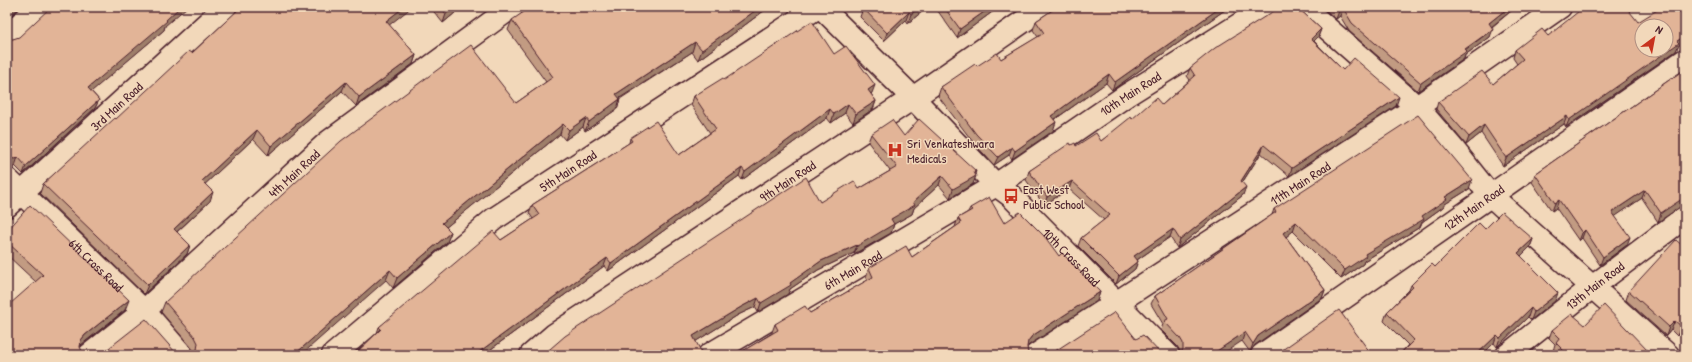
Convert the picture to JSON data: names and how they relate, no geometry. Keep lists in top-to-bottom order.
{
  "streets": {
    "street": [
      "10th Main Road",
      "3rd Main Road",
      "5th Main Road",
      "4th Main Road",
      "9th Main Road",
      "11th Main Road",
      "12th Main Road",
      "10th Cross Road",
      "6th Cross Road",
      "6th Main Road",
      "13th Main Road"
    ]
  },
  "crossings": [
    ["10th Main Road", "10th Cross Road"],
    ["10th Main Road", "6th Main Road"],
    ["3rd Main Road", "6th Cross Road"],
    ["5th Main Road", "10th Cross Road"],
    ["4th Main Road", "6th Cross Road"],
    ["9th Main Road", "10th Cross Road"],
    ["11th Main Road", "10th Cross Road"],
    ["10th Cross Road", "6th Main Road"]
  ],
  "places": {
    "hospital": ["Sri Venkateshwara Medicals"],
    "bus stop": ["East West Public School"]
  },
  "north": "top right"
}
